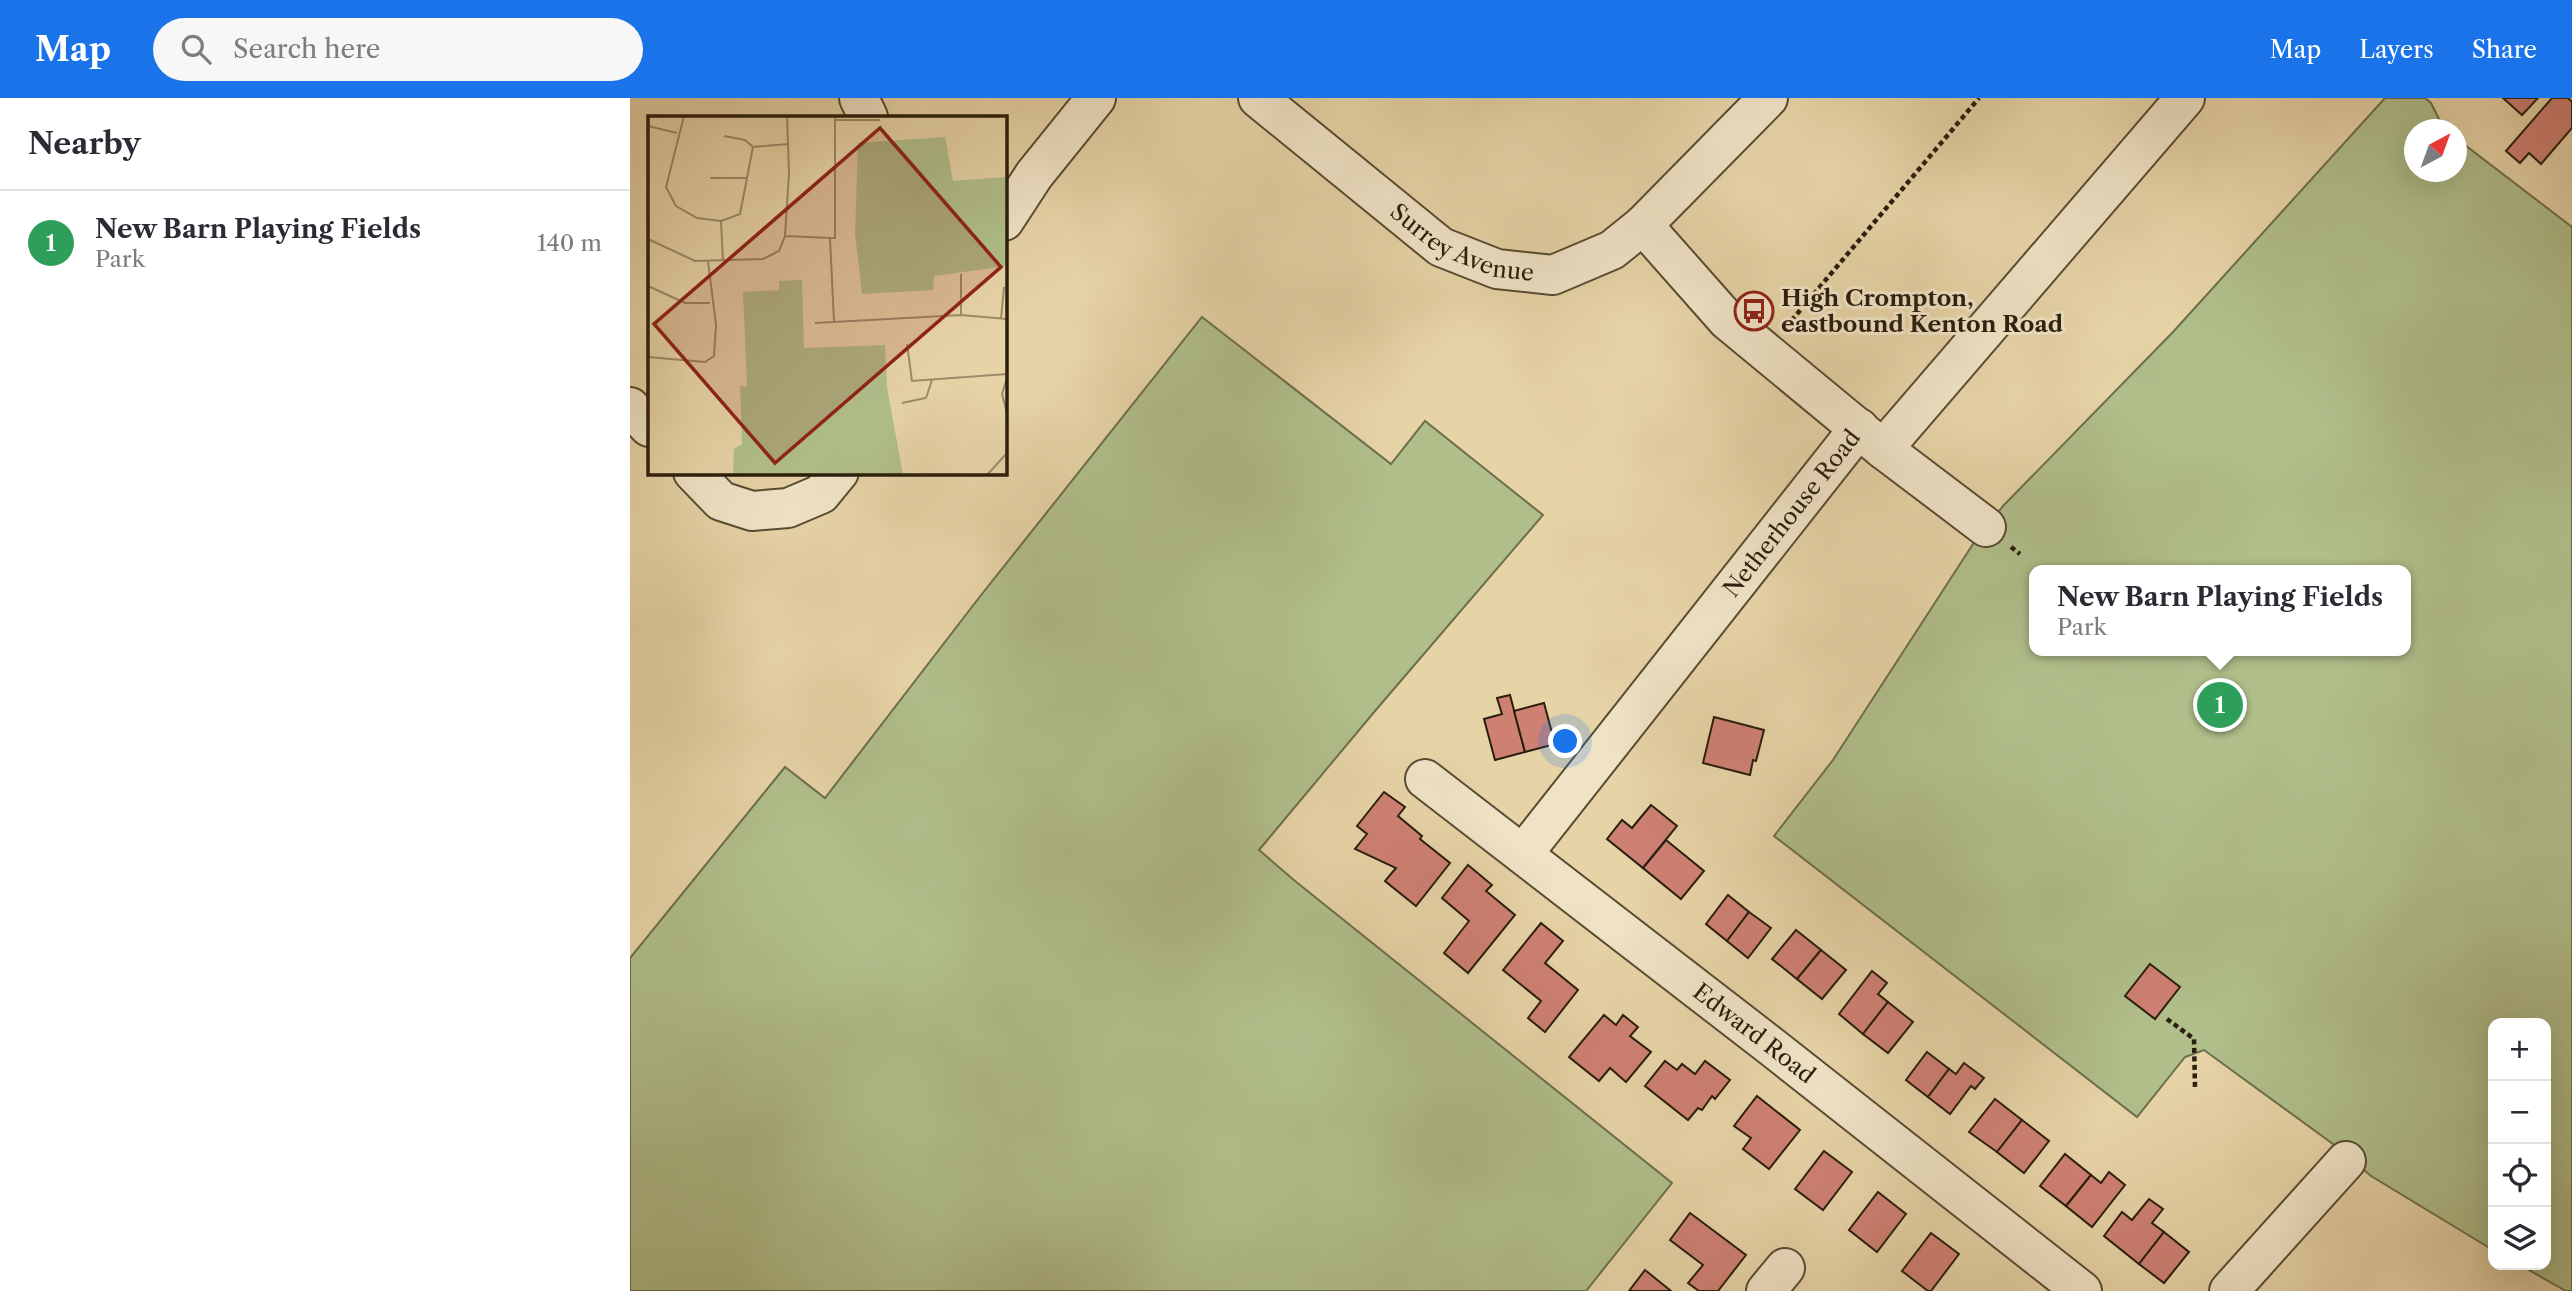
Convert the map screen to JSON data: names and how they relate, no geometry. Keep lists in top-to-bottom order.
{
  "streets": {
    "street": ["Surrey Avenue", "Netherhouse Road", "Edward Road"]
  },
  "crossings": [
    ["Netherhouse Road", "Edward Road"]
  ],
  "places": {
    "bus stop": ["High Crompton, eastbound Kenton Road"]
  },
  "north": "top right",
  "page": {
    "header": "Map",
    "search": "Search here",
    "nav": ["Map", "Layers", "Share"],
    "heading": "Nearby",
    "list": [
      {
        "mark": "1",
        "name": "New Barn Playing Fields",
        "note": "Park",
        "value": "140 m"
      }
    ],
    "popup": ["New Barn Playing Fields", "Park"],
    "pins": "1",
    "map_buttons": ["+", "−"]
  }
}
